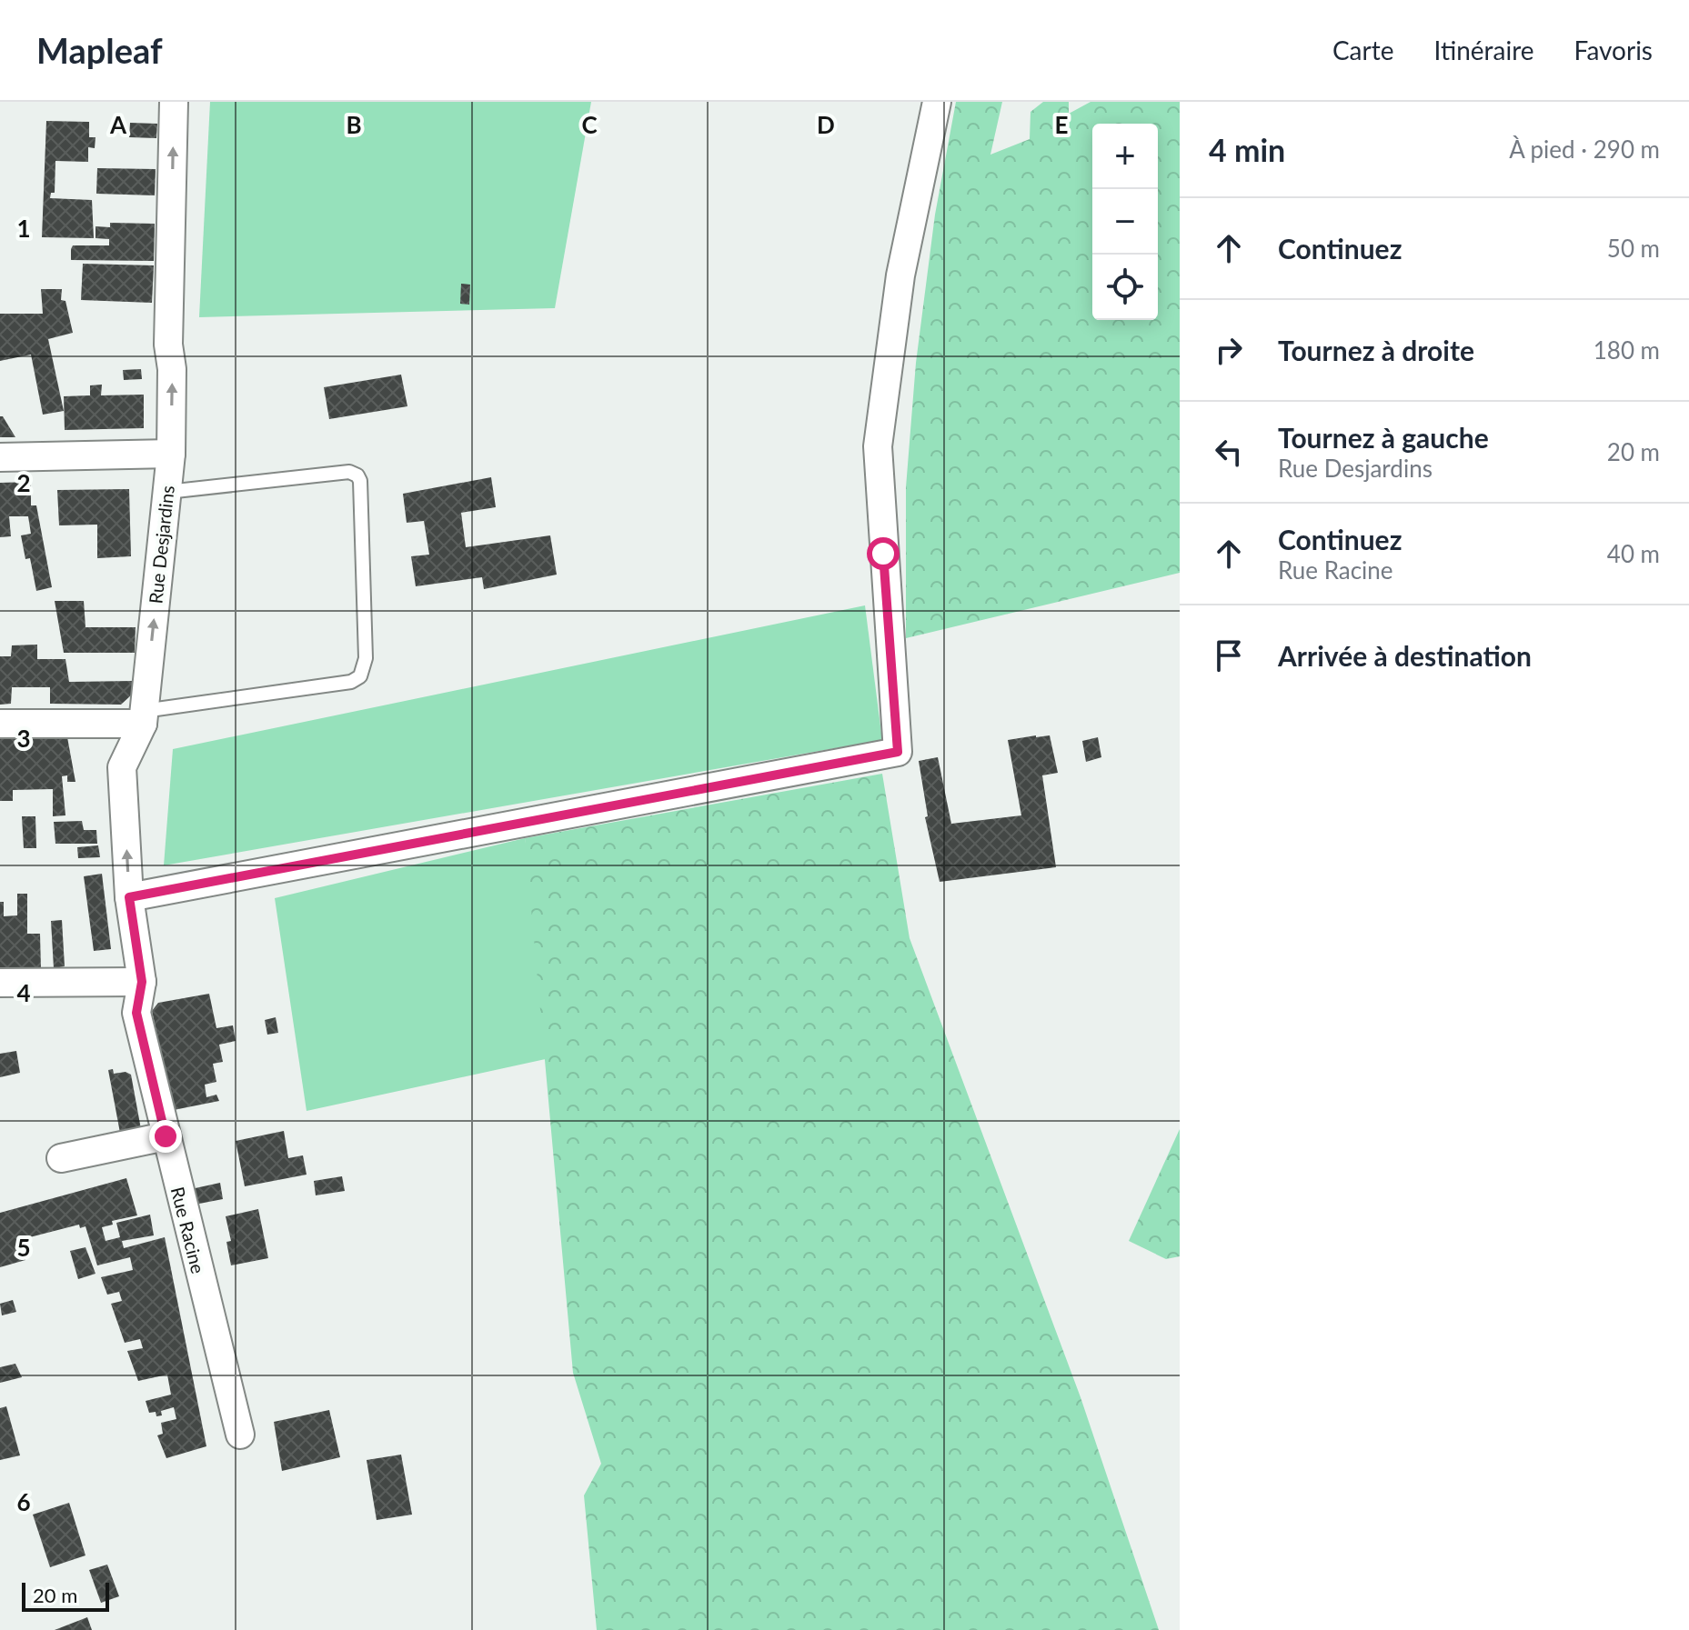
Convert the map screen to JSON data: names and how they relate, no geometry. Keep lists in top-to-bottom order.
{
  "streets": {
    "street": ["Rue Desjardins", "Rue Racine"]
  },
  "crossings": [
    ["Rue Desjardins", "Rue Racine"]
  ],
  "one_way": ["Rue Desjardins"],
  "scale_bar": "20 m",
  "page": {
    "header": "Mapleaf",
    "nav": ["Carte", "Itinéraire", "Favoris"],
    "heading": ["4 min", "À pied · 290 m"],
    "map_buttons": ["+", "−"],
    "list": [
      ["Continuez", "50 m"],
      ["Tournez à droite", "180 m"],
      ["Tournez à gauche", "Rue Desjardins", "20 m"],
      ["Continuez", "Rue Racine", "40 m"],
      "Arrivée à destination"
    ],
    "scale": "20 m"
  },
  "grid": {
    "columns": [
      "A",
      "B",
      "C",
      "D",
      "E"
    ],
    "rows": [
      "1",
      "2",
      "3",
      "4",
      "5",
      "6"
    ]
  }
}
